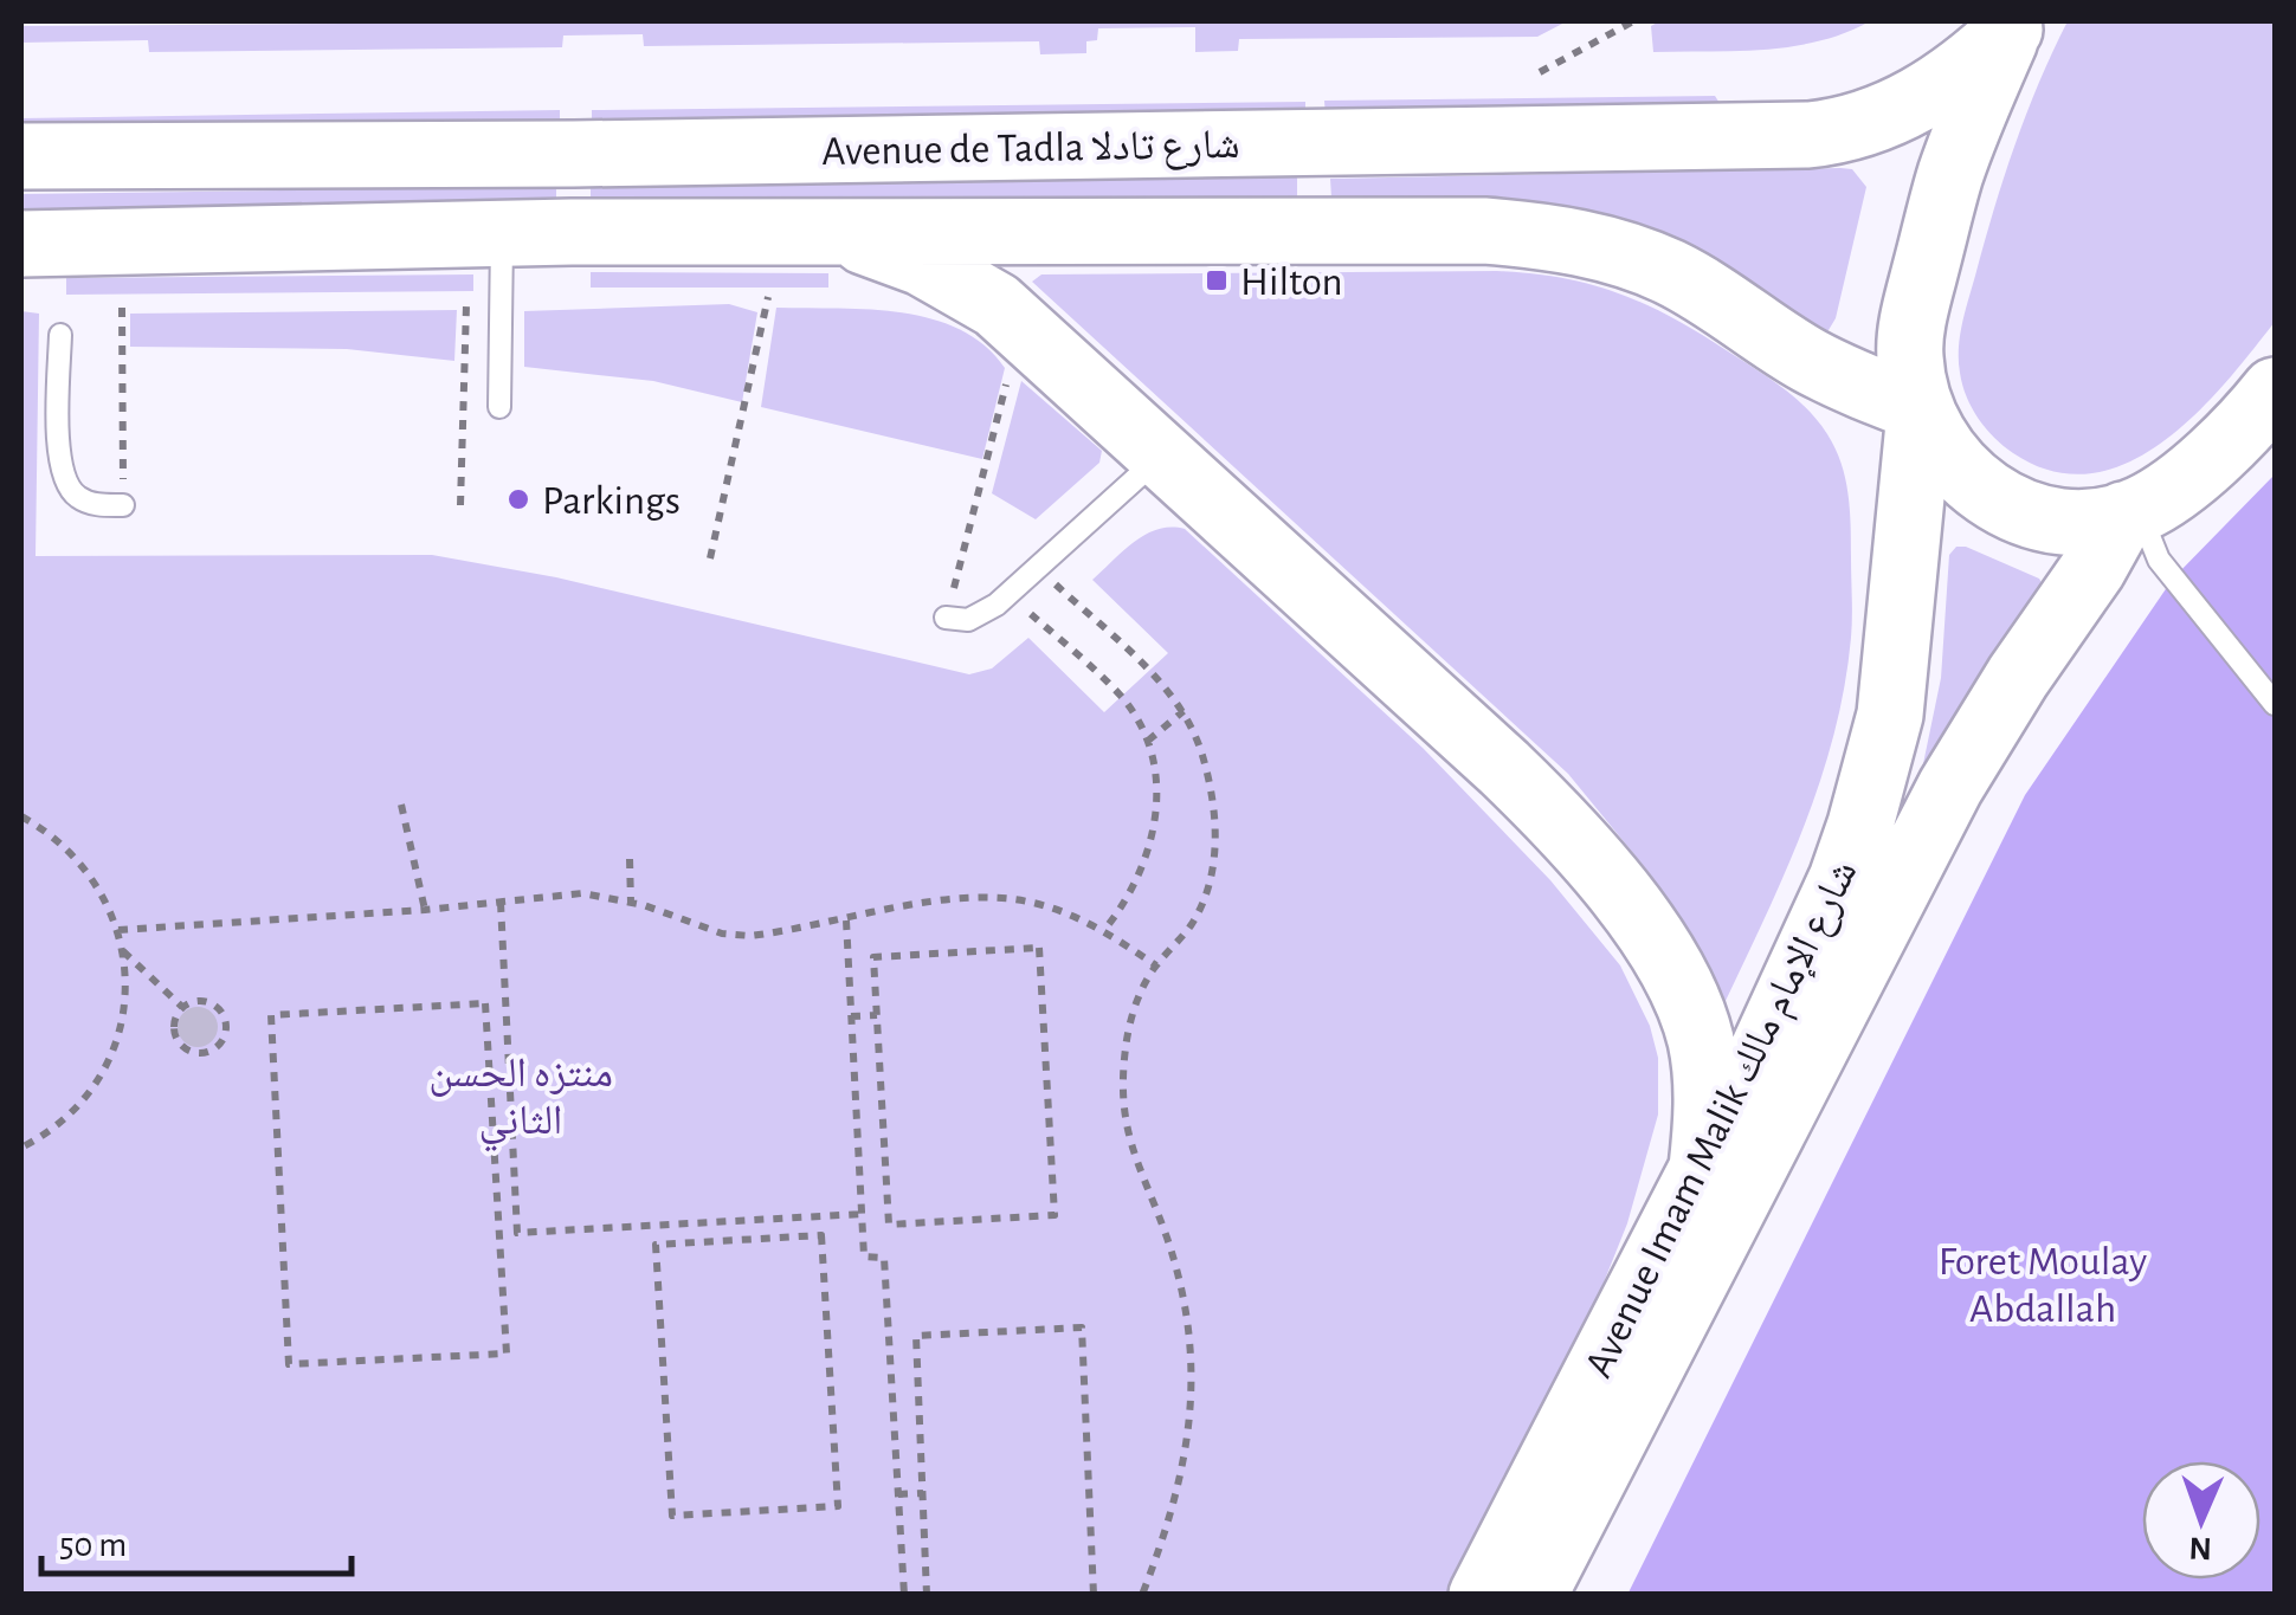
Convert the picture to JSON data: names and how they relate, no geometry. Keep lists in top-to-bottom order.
{
  "streets": {
    "main road": ["Avenue de Tadla شارع تادلا", "Avenue Imam Malik شارع الإمام مالك"]
  },
  "crossings": [
    ["Avenue de Tadla شارع تادلا", "Avenue Imam Malik شارع الإمام مالك"]
  ],
  "parks": ["منتزه الحسن الثاني", "Foret Moulay Abdallah"],
  "places": {
    "transit": ["Hilton"],
    "other": ["Parkings"]
  },
  "scale_bar": "50 m",
  "north": "bottom"
}
